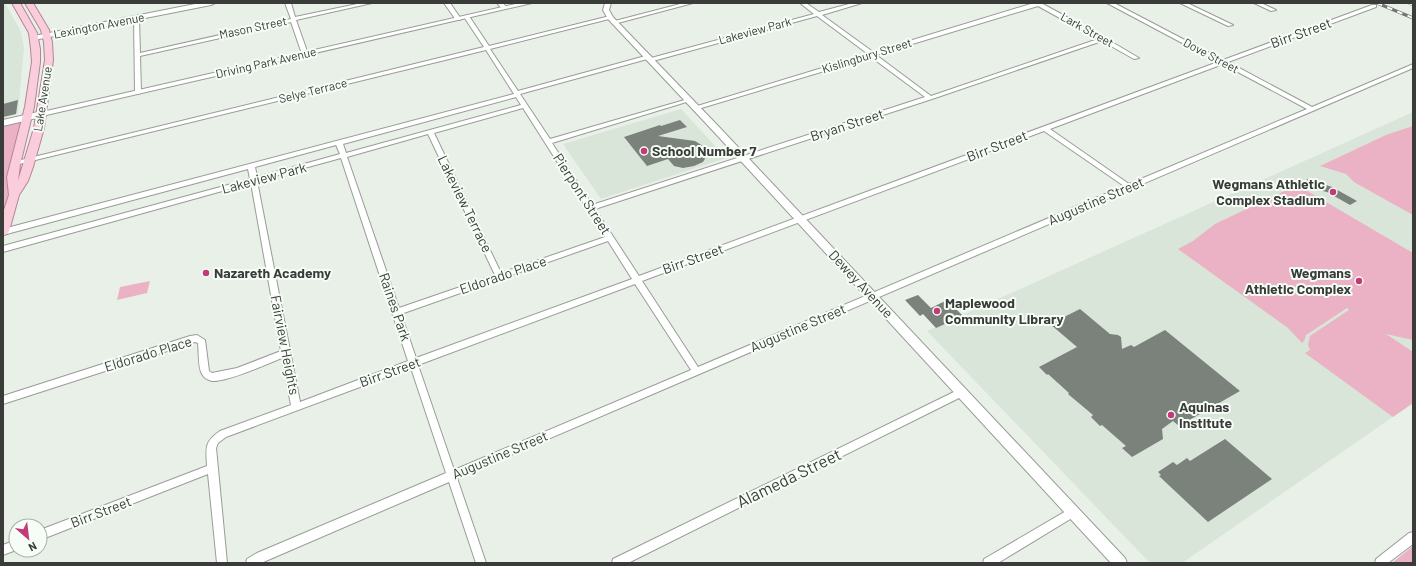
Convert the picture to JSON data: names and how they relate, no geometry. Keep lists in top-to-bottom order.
{
  "streets": {
    "main road": ["Lexington Avenue", "Driving Park Avenue", "Lake Avenue"],
    "street": [
      "Mason Street",
      "Lark Street",
      "Lakeview Park",
      "Birr Street",
      "Kislingbury Street",
      "Dove Street",
      "Selye Terrace",
      "Bryan Street",
      "Pierpont Street",
      "Augustine Street",
      "Lakeview Terrace",
      "Eldorado Place",
      "Dewey Avenue",
      "Raines Park",
      "Fairview Heights",
      "Alameda Street"
    ]
  },
  "crossings": [
    ["Lexington Avenue", "Lake Avenue"],
    ["Lark Street", "Kislingbury Street"],
    ["Lark Street", "Bryan Street"],
    ["Lakeview Park", "Lake Avenue"],
    ["Lakeview Park", "Pierpont Street"],
    ["Lakeview Park", "Lakeview Terrace"],
    ["Lakeview Park", "Dewey Avenue"],
    ["Lakeview Park", "Raines Park"],
    ["Lakeview Park", "Fairview Heights"],
    ["Birr Street", "Dove Street"],
    ["Birr Street", "Pierpont Street"],
    ["Birr Street", "Dewey Avenue"],
    ["Birr Street", "Raines Park"],
    ["Birr Street", "Fairview Heights"],
    ["Kislingbury Street", "Pierpont Street"],
    ["Kislingbury Street", "Dewey Avenue"],
    ["Dove Street", "Augustine Street"],
    ["Driving Park Avenue", "Lake Avenue"],
    ["Driving Park Avenue", "Pierpont Street"],
    ["Selye Terrace", "Lake Avenue"],
    ["Selye Terrace", "Pierpont Street"],
    ["Selye Terrace", "Dewey Avenue"],
    ["Bryan Street", "Pierpont Street"],
    ["Bryan Street", "Dewey Avenue"],
    ["Pierpont Street", "Augustine Street"],
    ["Pierpont Street", "Eldorado Place"],
    ["Augustine Street", "Dewey Avenue"],
    ["Augustine Street", "Raines Park"],
    ["Lakeview Terrace", "Eldorado Place"],
    ["Eldorado Place", "Raines Park"],
    ["Eldorado Place", "Fairview Heights"],
    ["Dewey Avenue", "Alameda Street"]
  ],
  "places": [
    "School Number 7",
    "Wegmans Athletic Complex Stadium",
    "Nazareth Academy",
    "Wegmans Athletic Complex",
    "Maplewood Community Library",
    "Aquinas Institute"
  ],
  "north": "bottom right"
}
